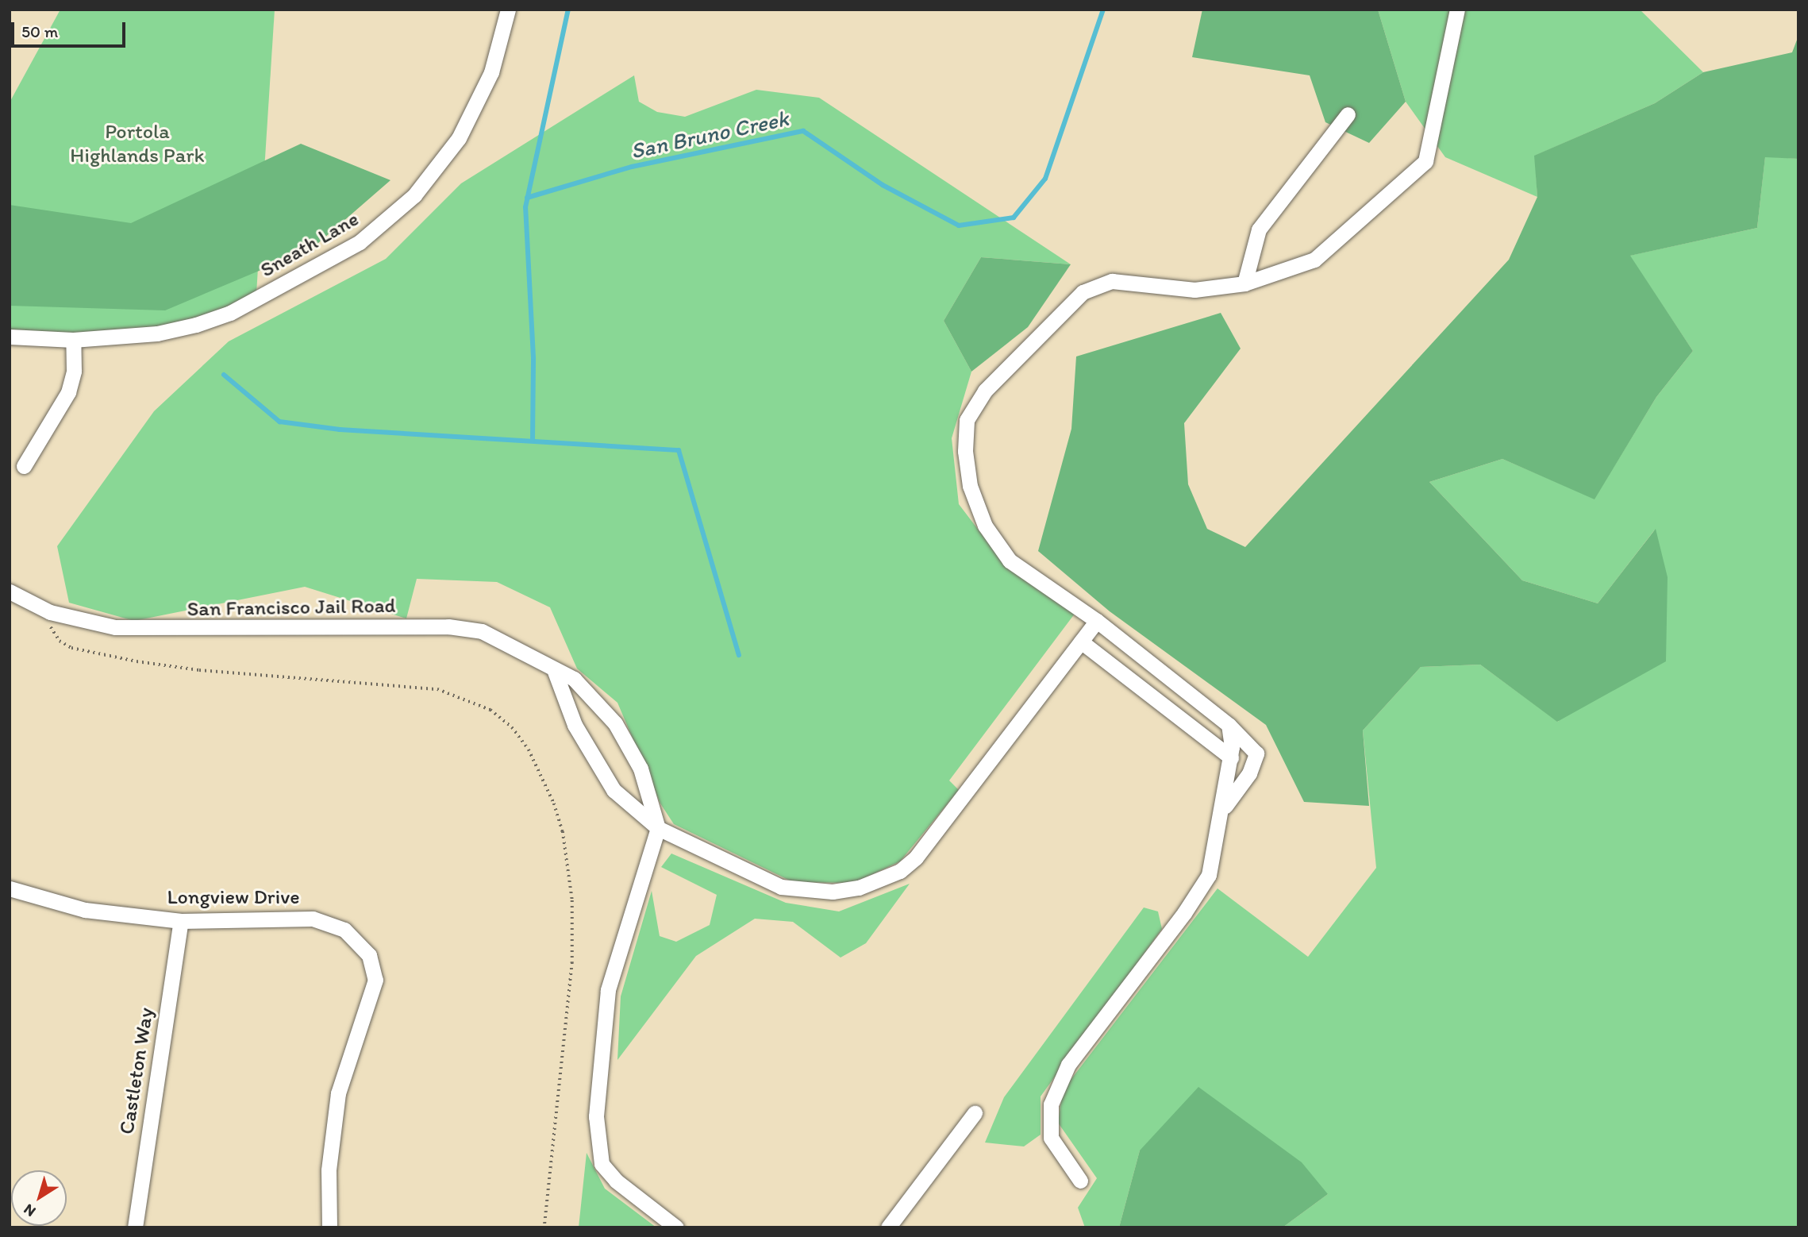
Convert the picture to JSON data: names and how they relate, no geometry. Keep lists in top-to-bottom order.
{
  "streets": {
    "street": [
      "Sneath Lane",
      "San Francisco Jail Road",
      "Longview Drive",
      "Castleton Way"
    ]
  },
  "crossings": [
    ["Longview Drive", "Castleton Way"]
  ],
  "water": ["San Bruno Creek"],
  "parks": ["Portola Highlands Park"],
  "scale_bar": "50 m",
  "north": "bottom left"
}
